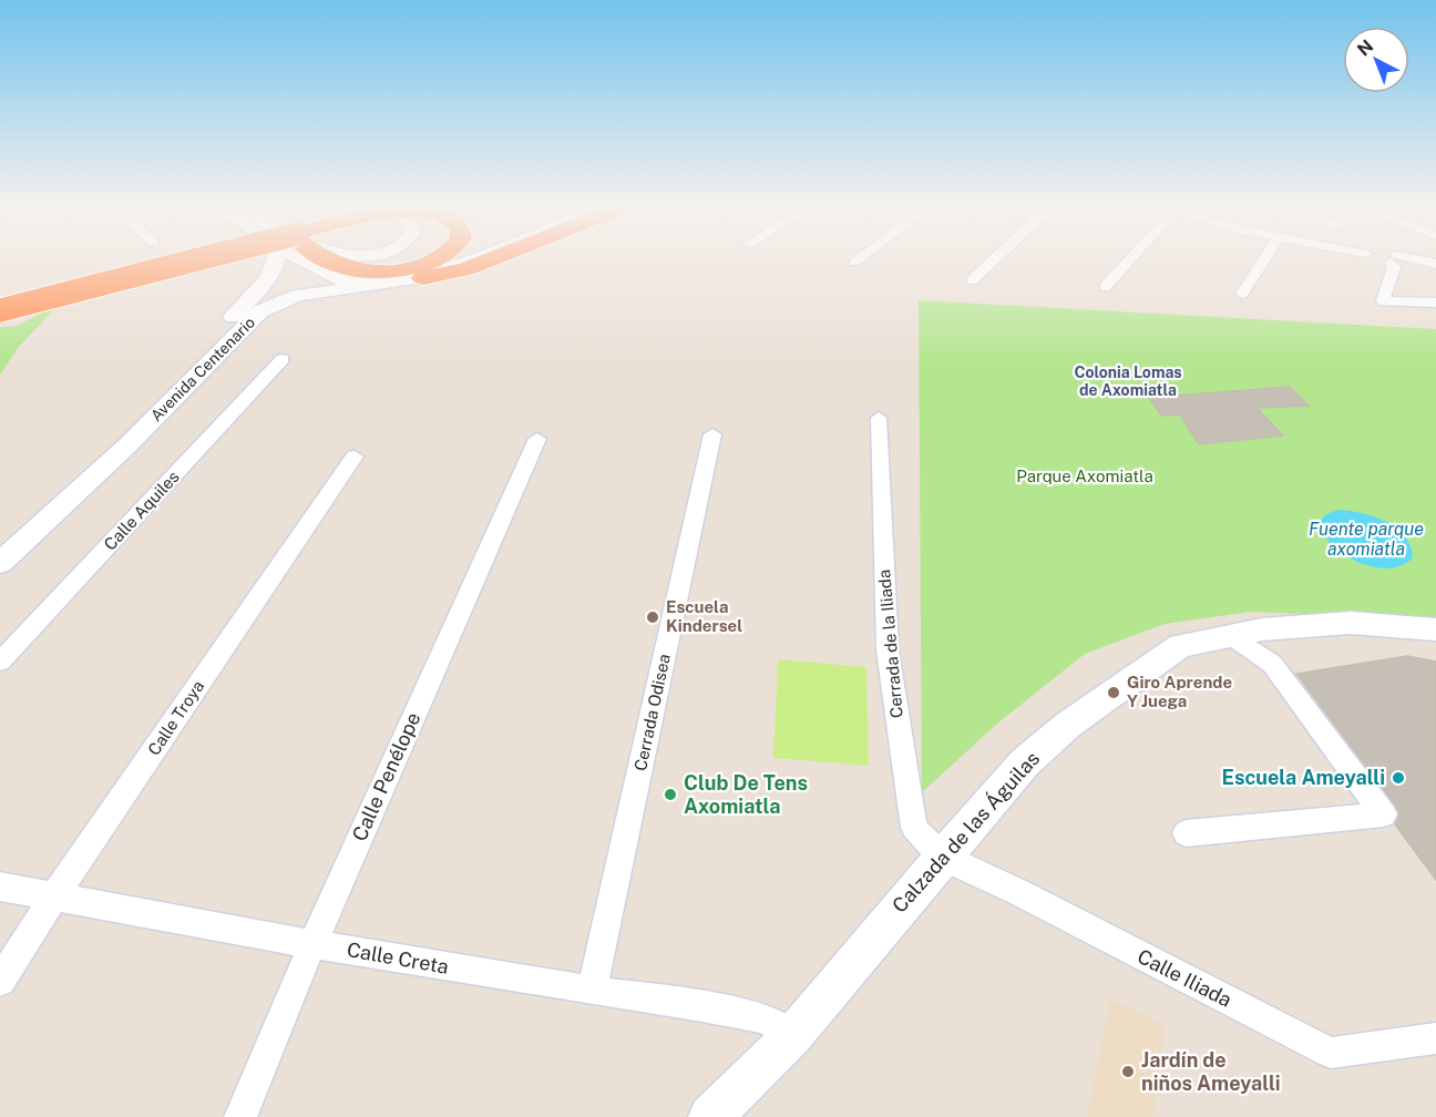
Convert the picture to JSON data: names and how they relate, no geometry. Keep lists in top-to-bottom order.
{
  "streets": {
    "main road": ["Avenida Centenario", "Calzada de las Águilas"],
    "street": [
      "Calle Aquiles",
      "Cerrada de la Iliada",
      "Cerrada Odisea",
      "Calle Troya",
      "Calle Penélope",
      "Calle Creta",
      "Calle Iliada"
    ]
  },
  "crossings": [
    ["Cerrada de la Iliada", "Calzada de las Águilas"],
    ["Cerrada de la Iliada", "Calle Iliada"],
    ["Cerrada Odisea", "Calle Creta"],
    ["Calle Troya", "Calle Creta"],
    ["Calle Penélope", "Calle Creta"],
    ["Calzada de las Águilas", "Calle Creta"],
    ["Calzada de las Águilas", "Calle Iliada"]
  ],
  "districts": ["Colonia Lomas de Axomiatla"],
  "water": ["Fuente parque axomiatla"],
  "parks": ["Parque Axomiatla"],
  "places": [
    "Escuela Kindersel",
    "Giro Aprende Y Juega",
    "Escuela Ameyalli",
    "Club De Tens Axomiatla",
    "Jardín de niños Ameyalli"
  ],
  "north": "top left"
}
